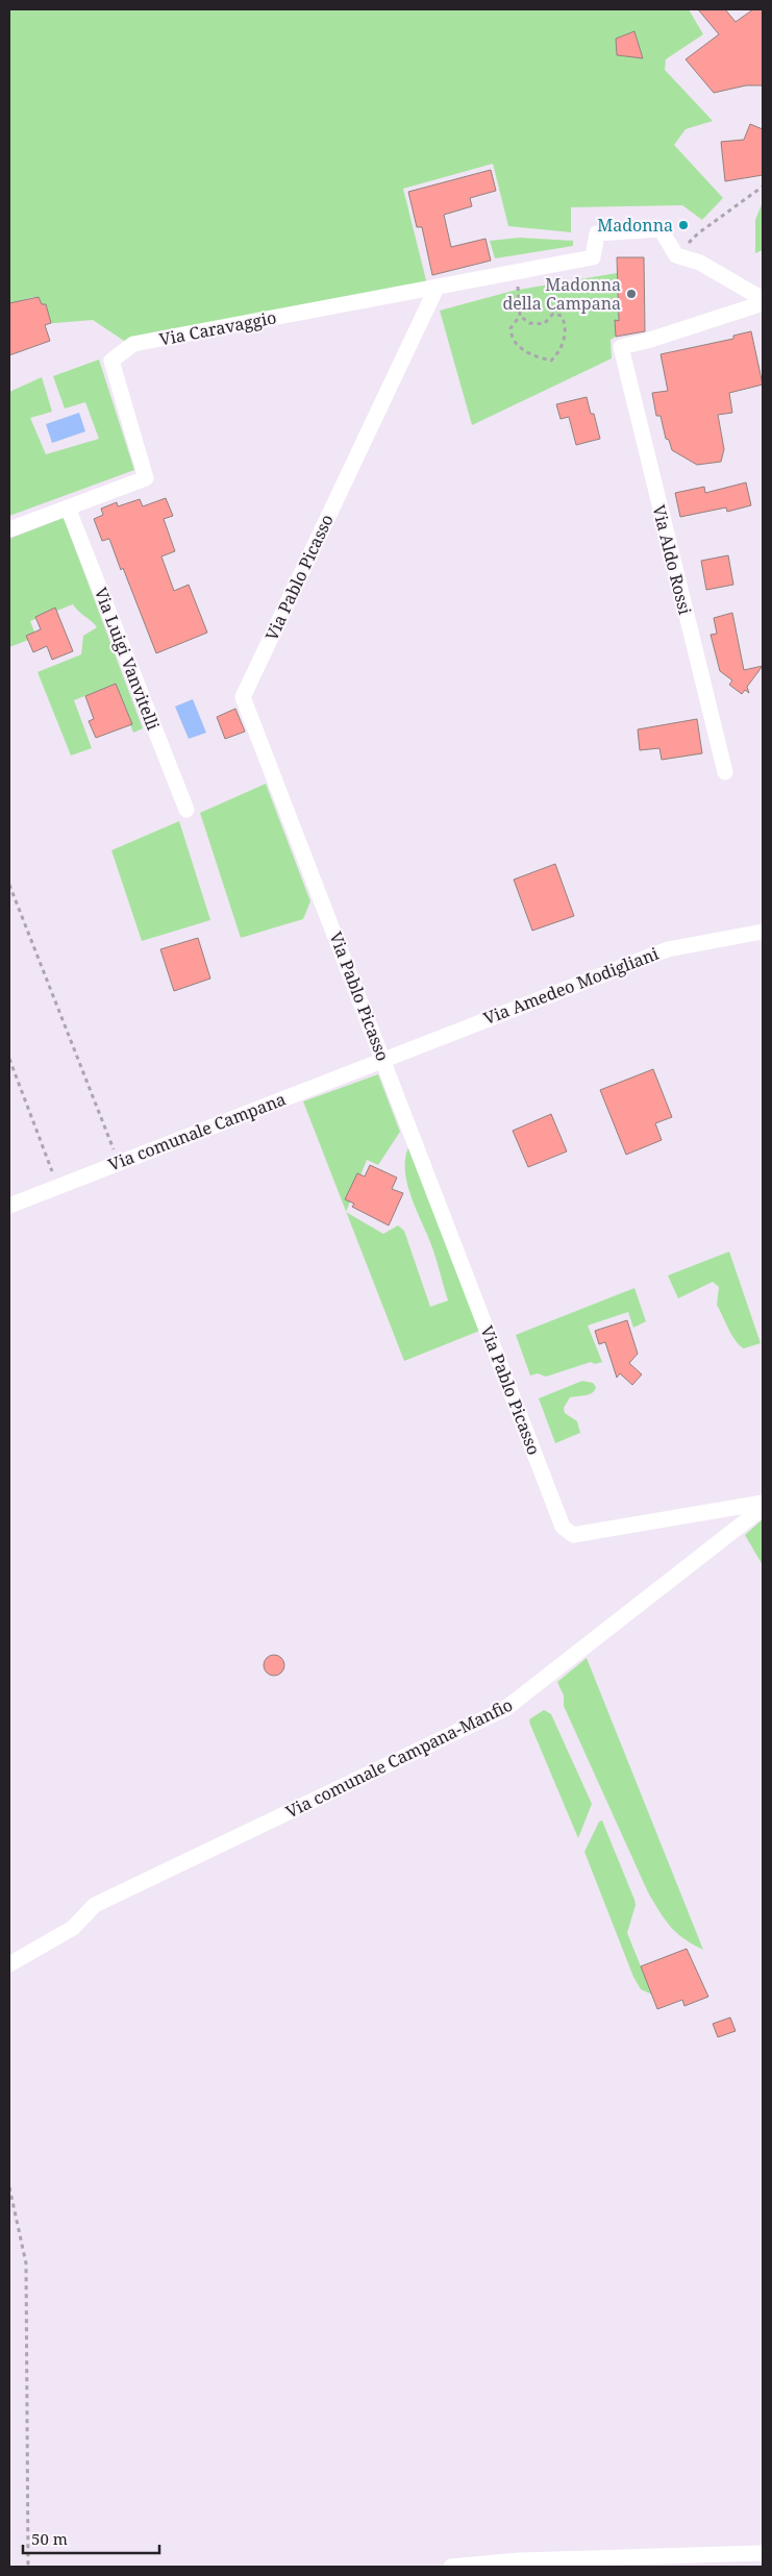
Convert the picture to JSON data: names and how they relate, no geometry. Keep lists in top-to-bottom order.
{
  "streets": {
    "street": [
      "Via Caravaggio",
      "Via Aldo Rossi",
      "Via Pablo Picasso",
      "Via Luigi Vanvitelli",
      "Via Amedeo Modigliani",
      "Via comunale Campana",
      "Via comunale Campana-Manfio"
    ]
  },
  "crossings": [
    ["Via Caravaggio", "Via Pablo Picasso"],
    ["Via Caravaggio", "Via Luigi Vanvitelli"],
    ["Via Pablo Picasso", "Via Amedeo Modigliani"],
    ["Via Pablo Picasso", "Via comunale Campana"],
    ["Via Amedeo Modigliani", "Via comunale Campana"]
  ],
  "places": ["Madonna", "Madonna della Campana"],
  "scale_bar": "50 m"
}
